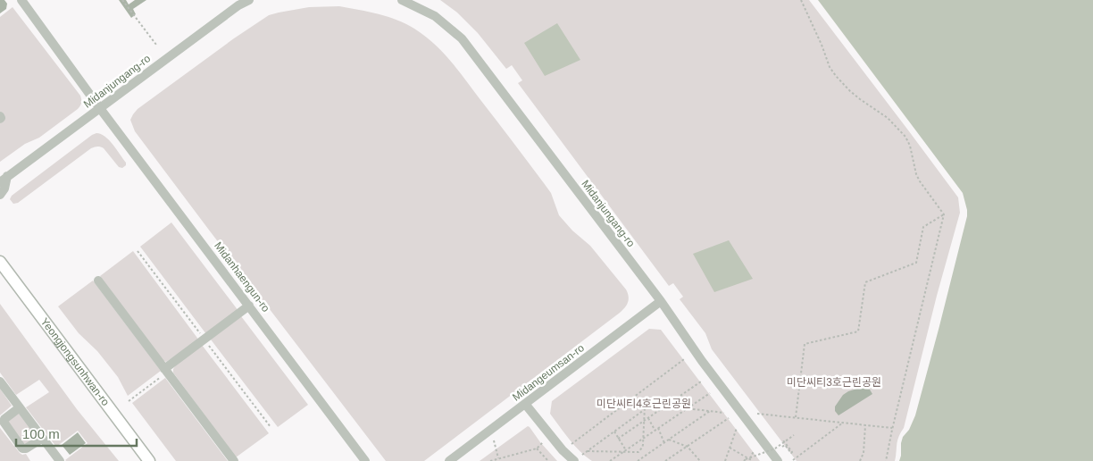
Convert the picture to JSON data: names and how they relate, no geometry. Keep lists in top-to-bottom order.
{
  "streets": {
    "main road": ["Yeongjongsunhwan-ro"],
    "street": ["Midanjungang-ro", "Midanhaengun-ro", "Midangeumsan-ro"]
  },
  "crossings": [
    ["Midanjungang-ro", "Midanhaengun-ro"],
    ["Midanjungang-ro", "Midangeumsan-ro"]
  ],
  "parks": ["미단씨티3호근린공원", "미단씨티4호근린공원"],
  "scale_bar": "100 m"
}
